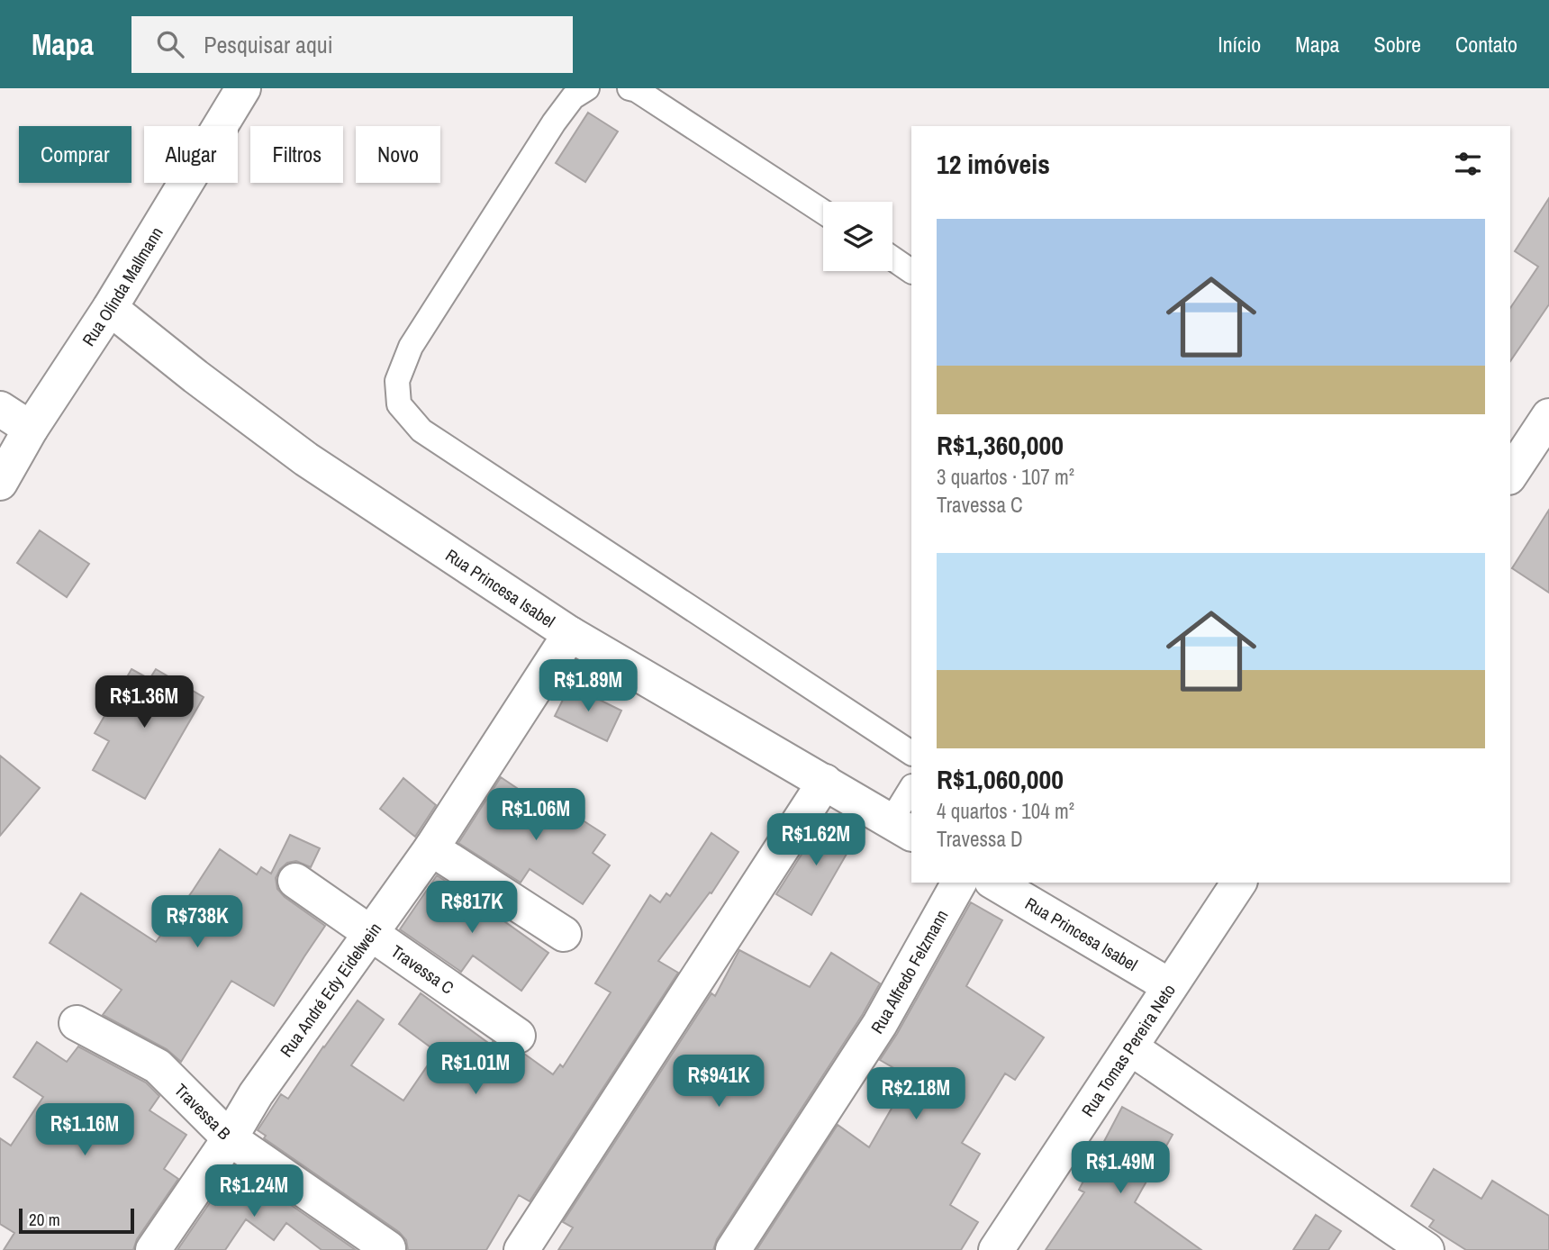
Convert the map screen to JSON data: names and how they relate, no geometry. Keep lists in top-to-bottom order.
{
  "streets": {
    "street": [
      "Rua Olinda Mallmann",
      "Rua Princesa Isabel",
      "Travessa C",
      "Rua Alfredo Felzmann",
      "Rua André Edy Eidelwein",
      "Rua Tomas Pereira Neto",
      "Travessa B"
    ]
  },
  "crossings": [
    ["Rua Olinda Mallmann", "Rua Princesa Isabel"],
    ["Rua Princesa Isabel", "Rua André Edy Eidelwein"],
    ["Rua Princesa Isabel", "Rua Tomas Pereira Neto"],
    ["Travessa C", "Rua André Edy Eidelwein"],
    ["Rua André Edy Eidelwein", "Travessa B"]
  ],
  "scale_bar": "20 m",
  "page": {
    "header": "Mapa",
    "search": "Pesquisar aqui",
    "nav": [
      "Início",
      "Mapa",
      "Sobre",
      "Contato"
    ],
    "chip": [
      "Comprar",
      "Alugar",
      "Filtros",
      "Novo"
    ],
    "heading": "12 imóveis",
    "list": [
      {
        "name": "R$1,360,000",
        "note": "3 quartos · 107 m² · Travessa C"
      },
      {
        "name": "R$1,060,000",
        "note": "4 quartos · 104 m² · Travessa D"
      }
    ],
    "price": [
      "R$1.89M",
      "R$1.36M",
      "R$1.06M",
      "R$1.62M",
      "R$817K",
      "R$738K",
      "R$1.01M",
      "R$941K",
      "R$2.18M",
      "R$1.16M",
      "R$1.49M",
      "R$1.24M"
    ],
    "scale": "20 m"
  }
}
